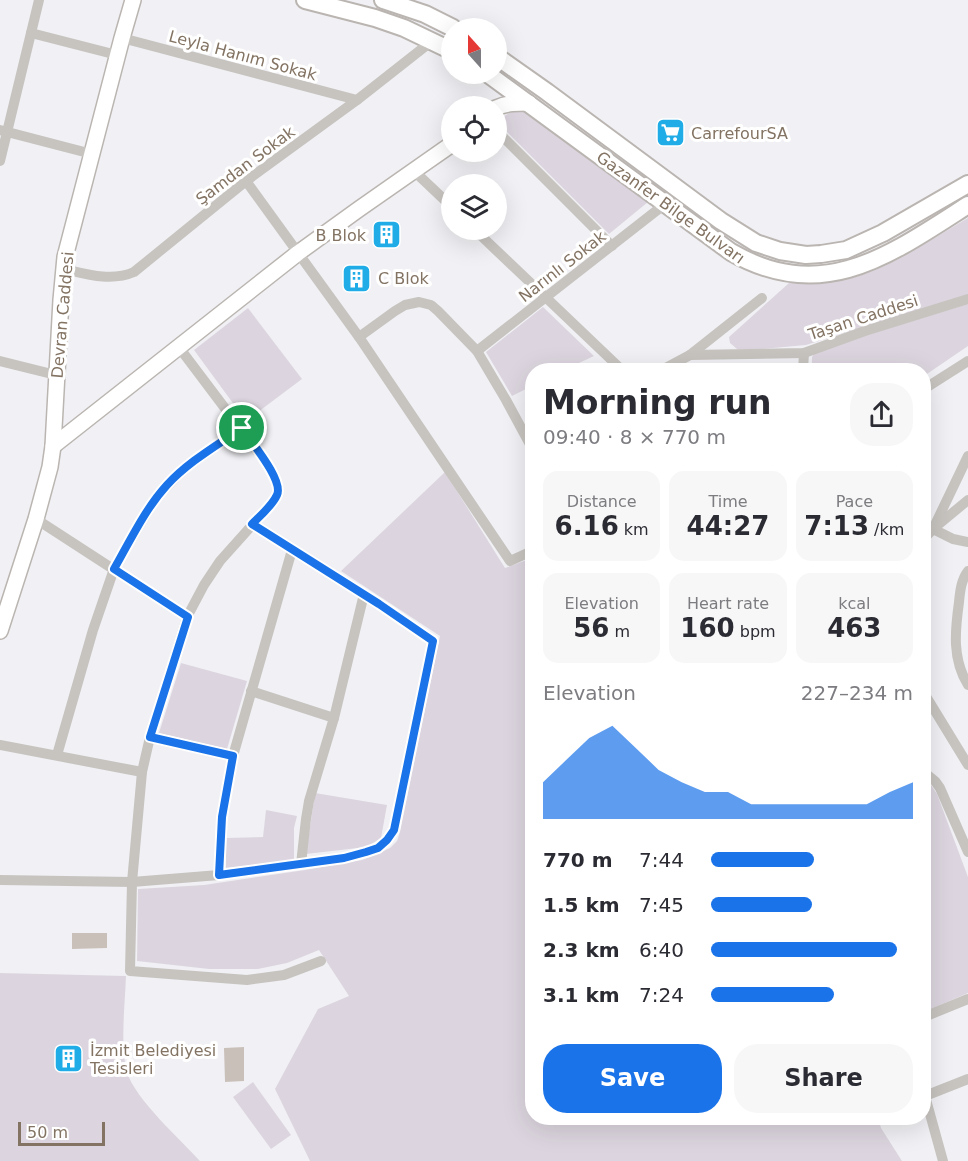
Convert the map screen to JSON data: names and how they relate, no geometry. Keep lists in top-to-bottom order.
{
  "streets": {
    "main road": ["Gazanfer Bilge Bulvarı", "Devran Caddesi"],
    "street": [
      "Leyla Hanım Sokak",
      "Şamdan Sokak",
      "Narınlı Sokak",
      "Taşan Caddesi"
    ]
  },
  "crossings": [
    ["Leyla Hanım Sokak", "Şamdan Sokak"],
    ["Leyla Hanım Sokak", "Devran Caddesi"],
    ["Şamdan Sokak", "Devran Caddesi"],
    ["Gazanfer Bilge Bulvarı", "Narınlı Sokak"]
  ],
  "places": {
    "supermarket": ["CarrefourSA"],
    "building": ["B Blok", "C Blok", "İzmit Belediyesi Tesisleri"]
  },
  "scale_bar": "50 m",
  "north": "top",
  "page": {
    "heading": ["Morning run", "09:40 · 8 × 770 m"],
    "stats": [
      ["Distance", "6.16 km"],
      ["Time", "44:27"],
      ["Pace", "7:13 /km"],
      ["Elevation", "56 m"],
      ["Heart rate", "160 bpm"],
      ["kcal", "463"]
    ],
    "chart": ["Elevation", "227–234 m"],
    "list": [
      {
        "name": "770 m",
        "note": "7:44"
      },
      {
        "name": "1.5 km",
        "note": "7:45"
      },
      {
        "name": "2.3 km",
        "note": "6:40"
      },
      {
        "name": "3.1 km",
        "note": "7:24"
      }
    ],
    "buttons": ["Save", "Share"],
    "scale": "50 m"
  }
}
